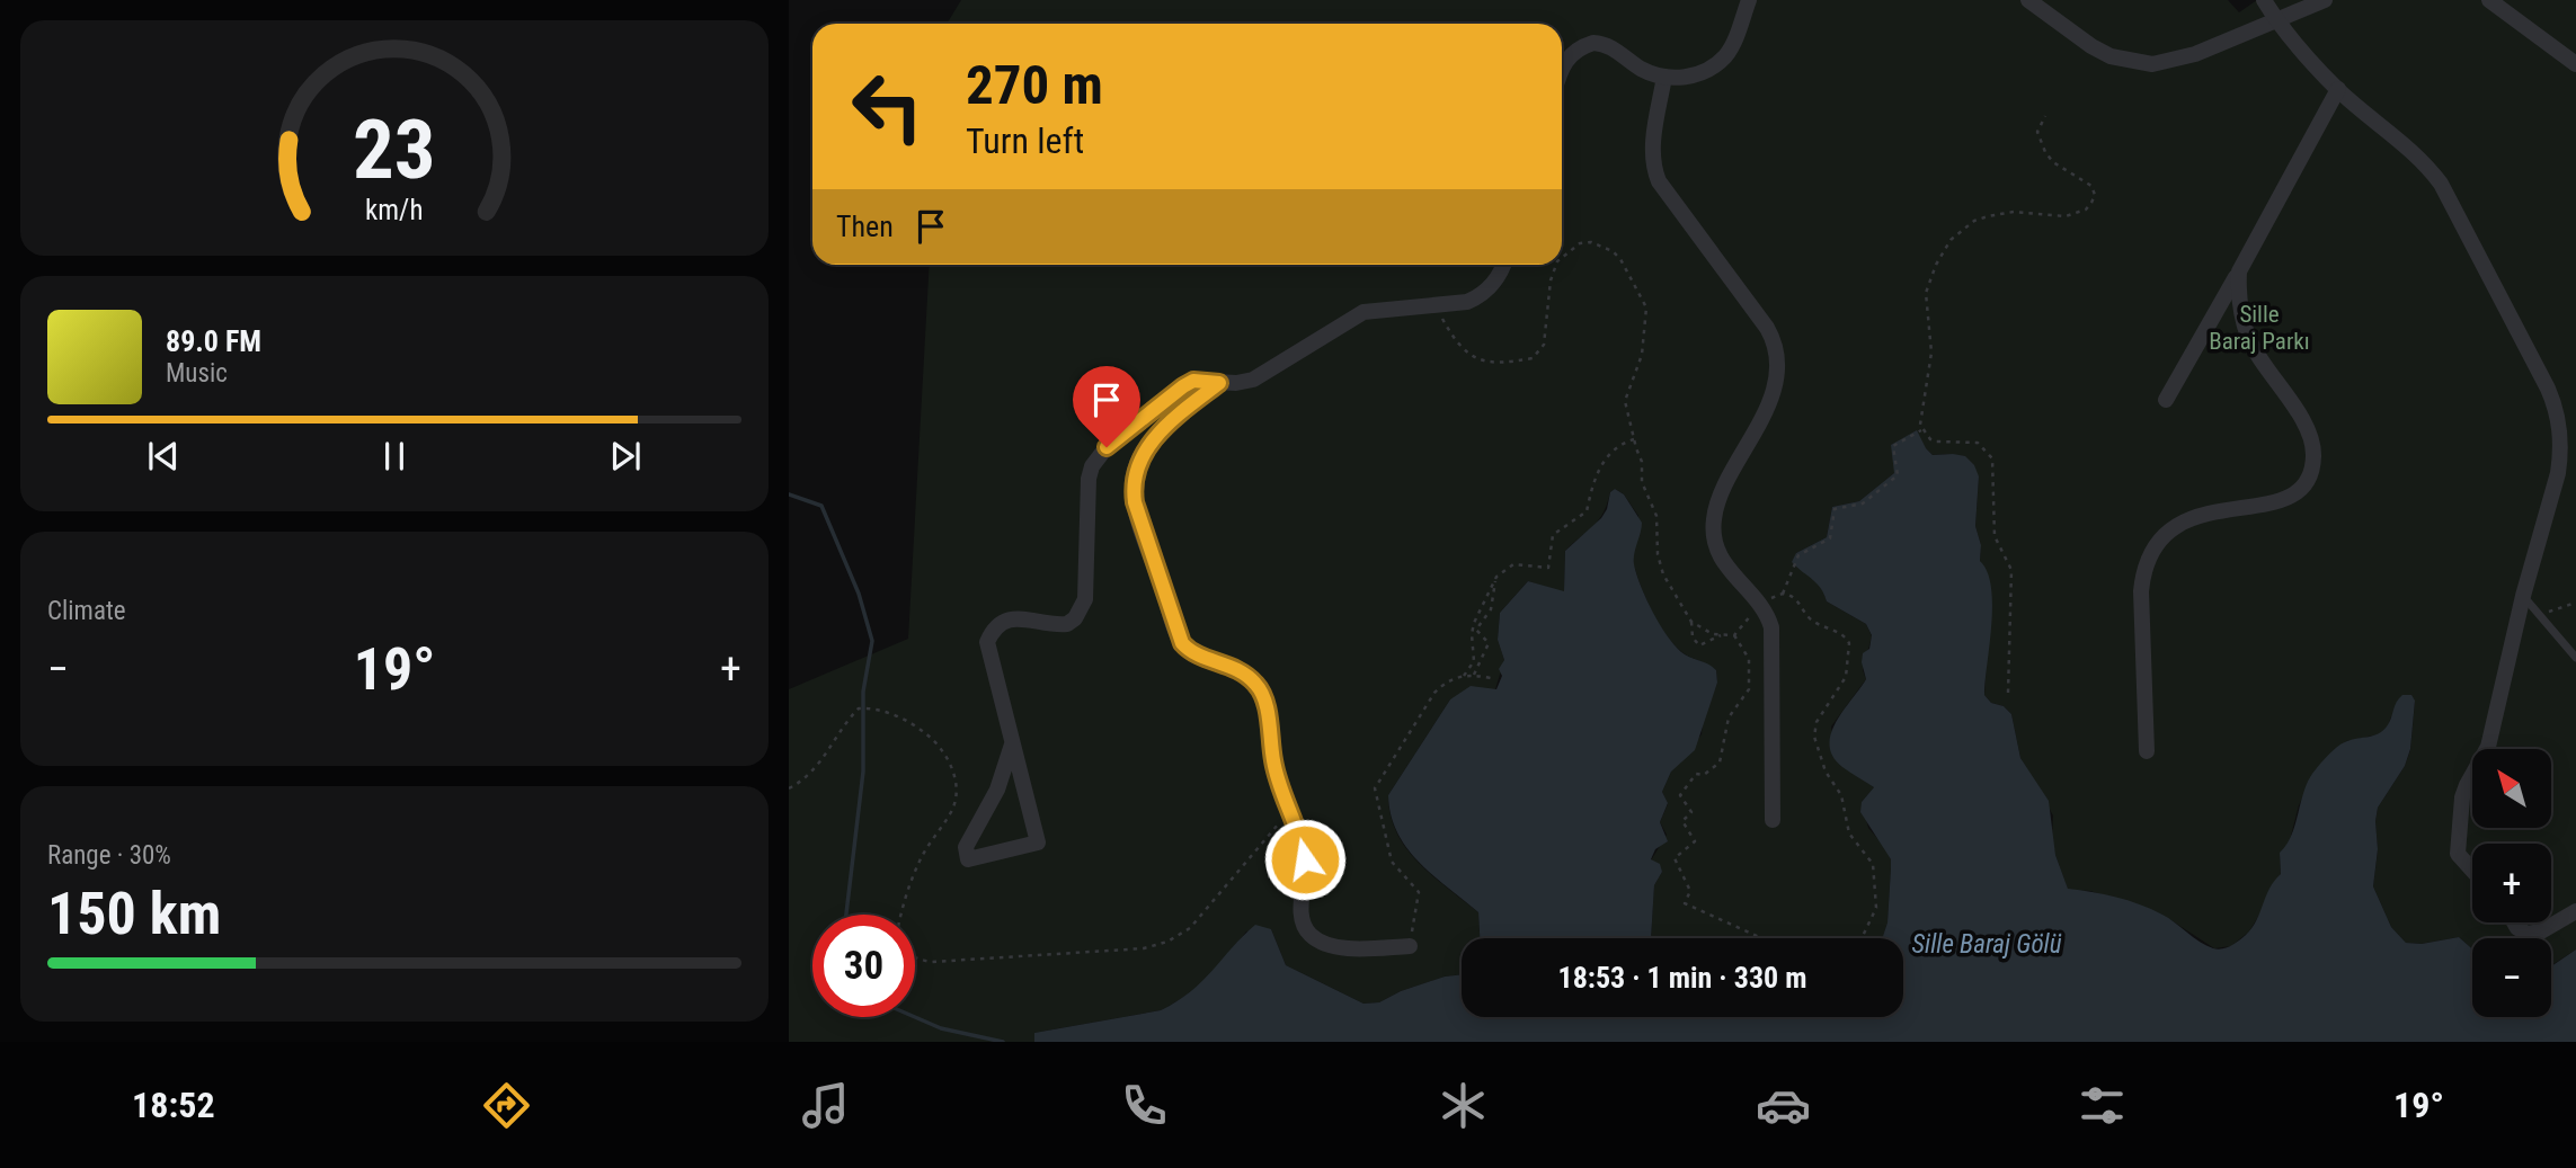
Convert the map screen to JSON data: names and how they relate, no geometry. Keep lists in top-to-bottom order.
{
  "water": ["Sille Baraj Gölü"],
  "parks": ["Sille Baraj Parkı"],
  "north": "top left",
  "page": {
    "turn": ["270 m", "Turn left"],
    "then": "Then",
    "song": ["89.0 FM", "Music"],
    "tile": [
      "Climate",
      ["Range · 30%", "150 km"]
    ],
    "heat": ["−", "19°", "+"],
    "map_buttons": ["+", "−"],
    "limit": "30",
    "trip": "18:53 · 1 min · 330 m",
    "tabs": ["18:52", "19°"],
    "gauge": ["23", "km/h"]
  }
}
